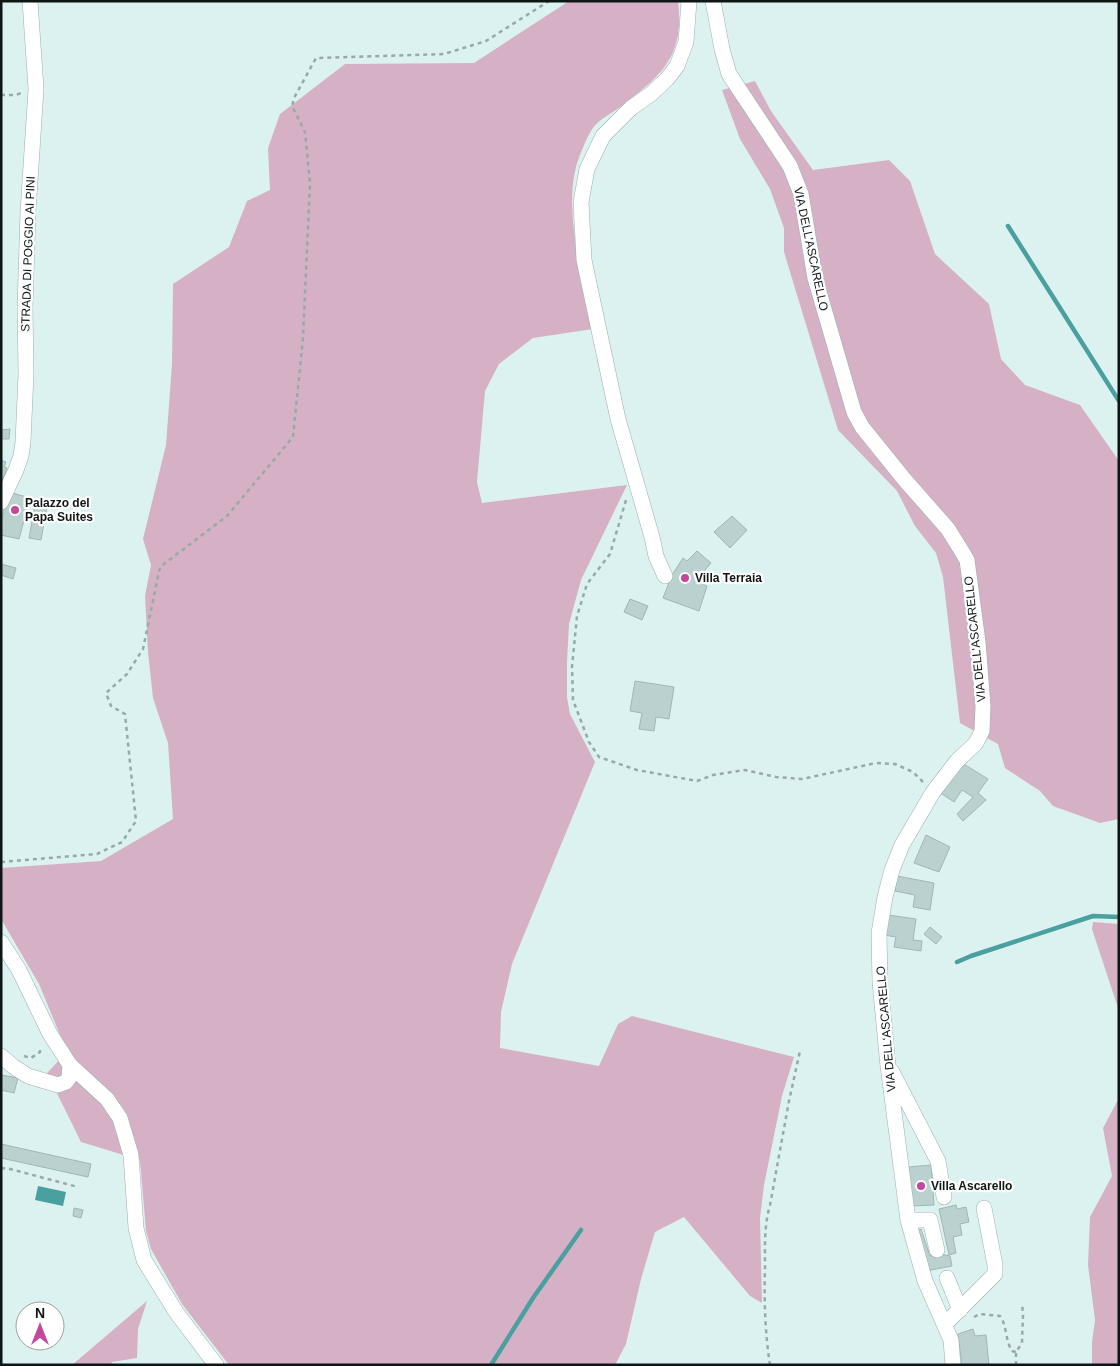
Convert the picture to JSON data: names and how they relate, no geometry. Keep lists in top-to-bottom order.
{
  "streets": {
    "street": ["VIA DELL'ASCARELLO", "STRADA DI POGGIO AI PINI"]
  },
  "places": ["Palazzo del Papa Suites", "Villa Terraia", "Villa Ascarello"],
  "north": "top"
}
